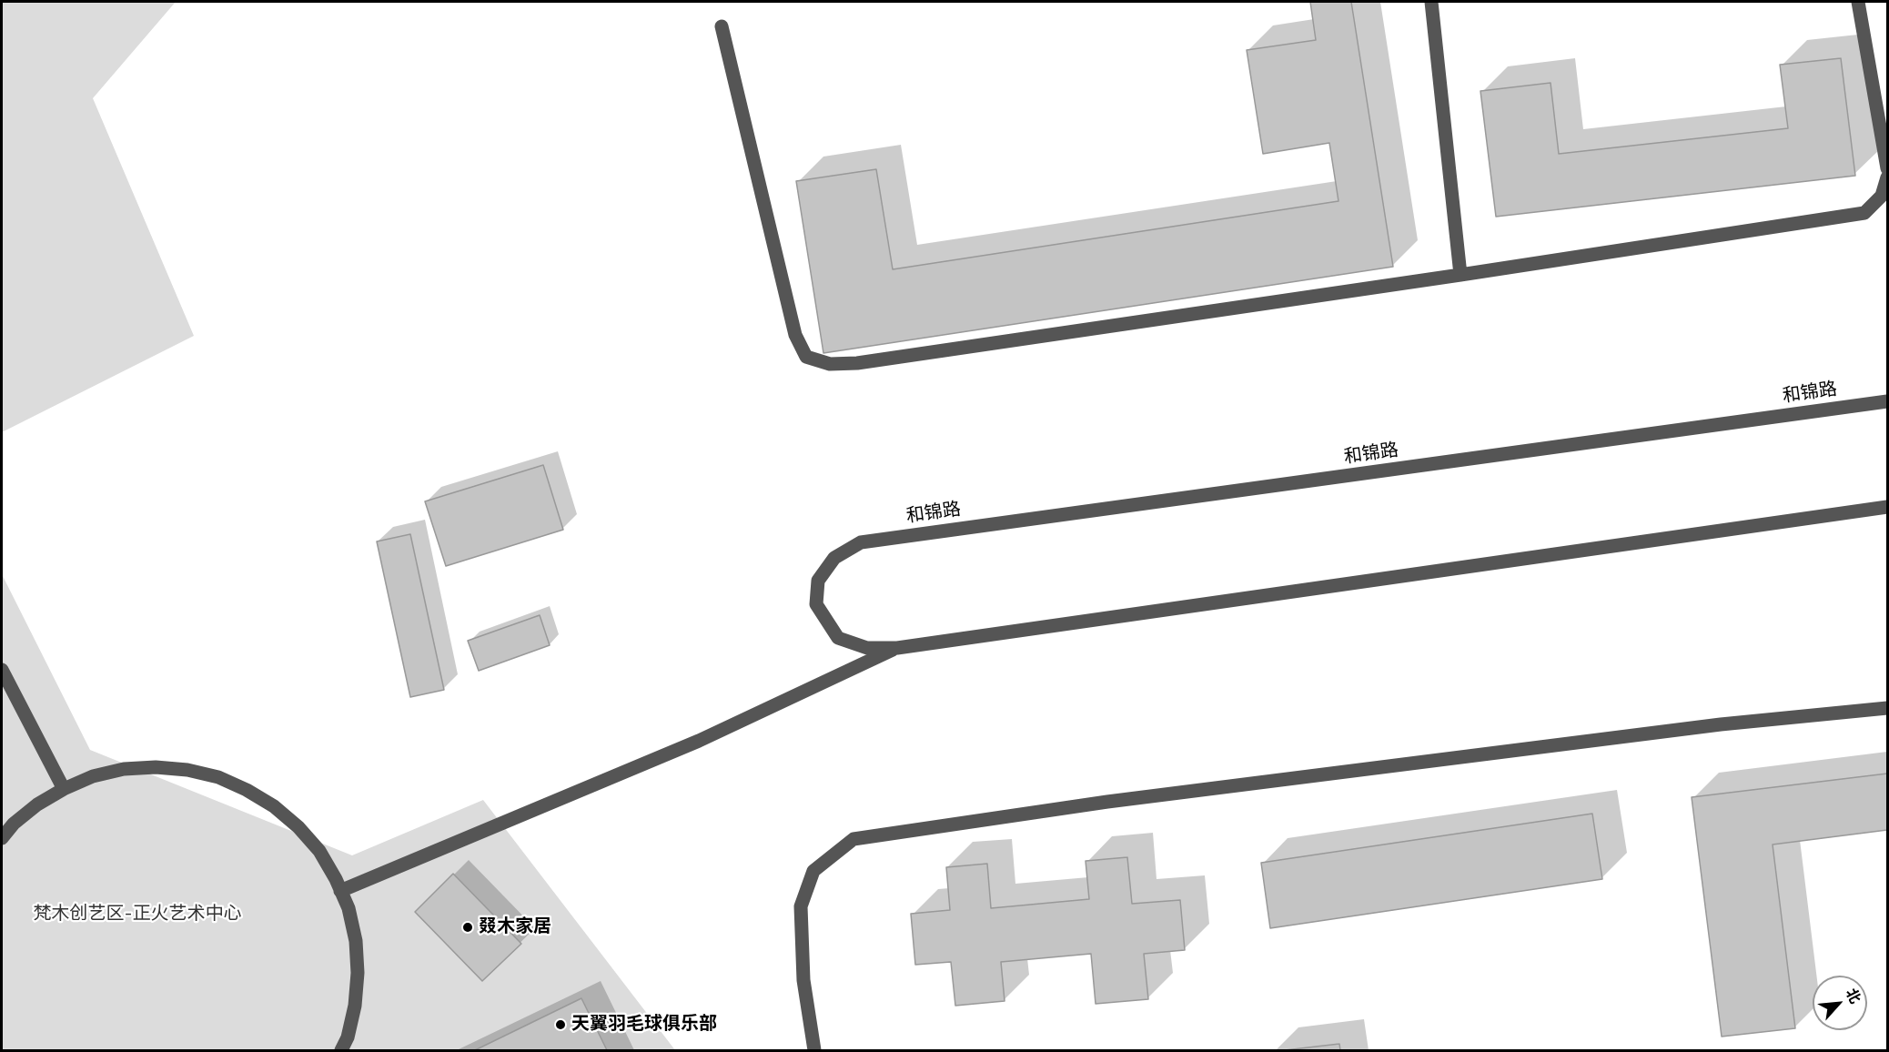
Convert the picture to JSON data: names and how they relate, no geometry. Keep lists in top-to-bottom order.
{
  "streets": {
    "street": ["和锦路"]
  },
  "parks": ["梵木创艺区-正火艺术中心"],
  "places": ["叕木家居", "天翼羽毛球俱乐部"],
  "north": "top right"
}
